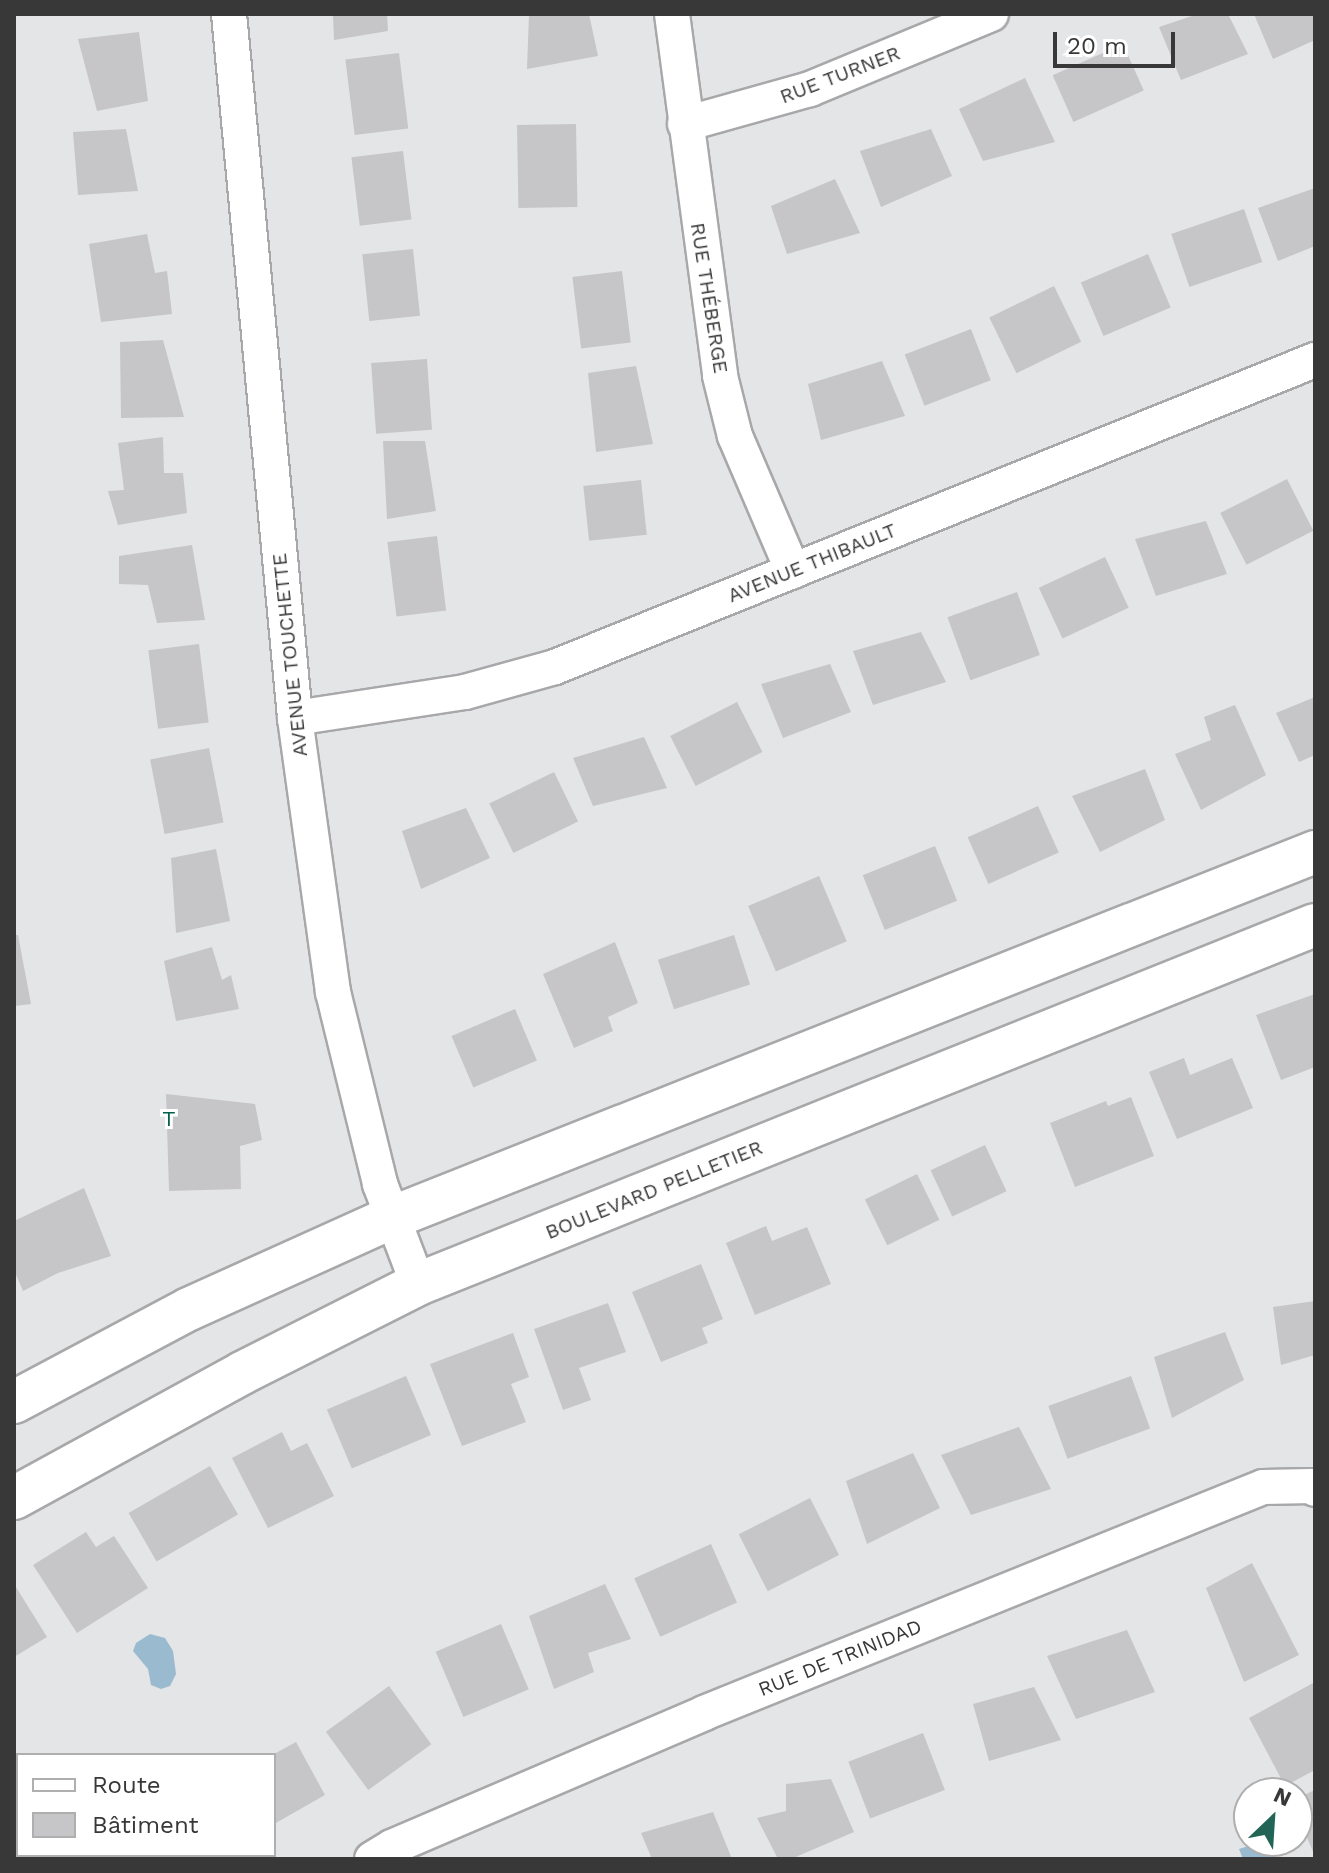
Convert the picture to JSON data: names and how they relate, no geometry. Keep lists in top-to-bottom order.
{
  "streets": {
    "street": [
      "RUE TURNER",
      "RUE THÉBERGE",
      "AVENUE THIBAULT",
      "AVENUE TOUCHETTE",
      "BOULEVARD PELLETIER",
      "RUE DE TRINIDAD"
    ]
  },
  "crossings": [
    ["RUE TURNER", "RUE THÉBERGE"],
    ["RUE THÉBERGE", "AVENUE THIBAULT"],
    ["AVENUE THIBAULT", "AVENUE TOUCHETTE"],
    ["AVENUE TOUCHETTE", "BOULEVARD PELLETIER"]
  ],
  "districts": ["T"],
  "legend": ["Route", "Bâtiment"],
  "scale_bar": "20 m",
  "north": "top right"
}
